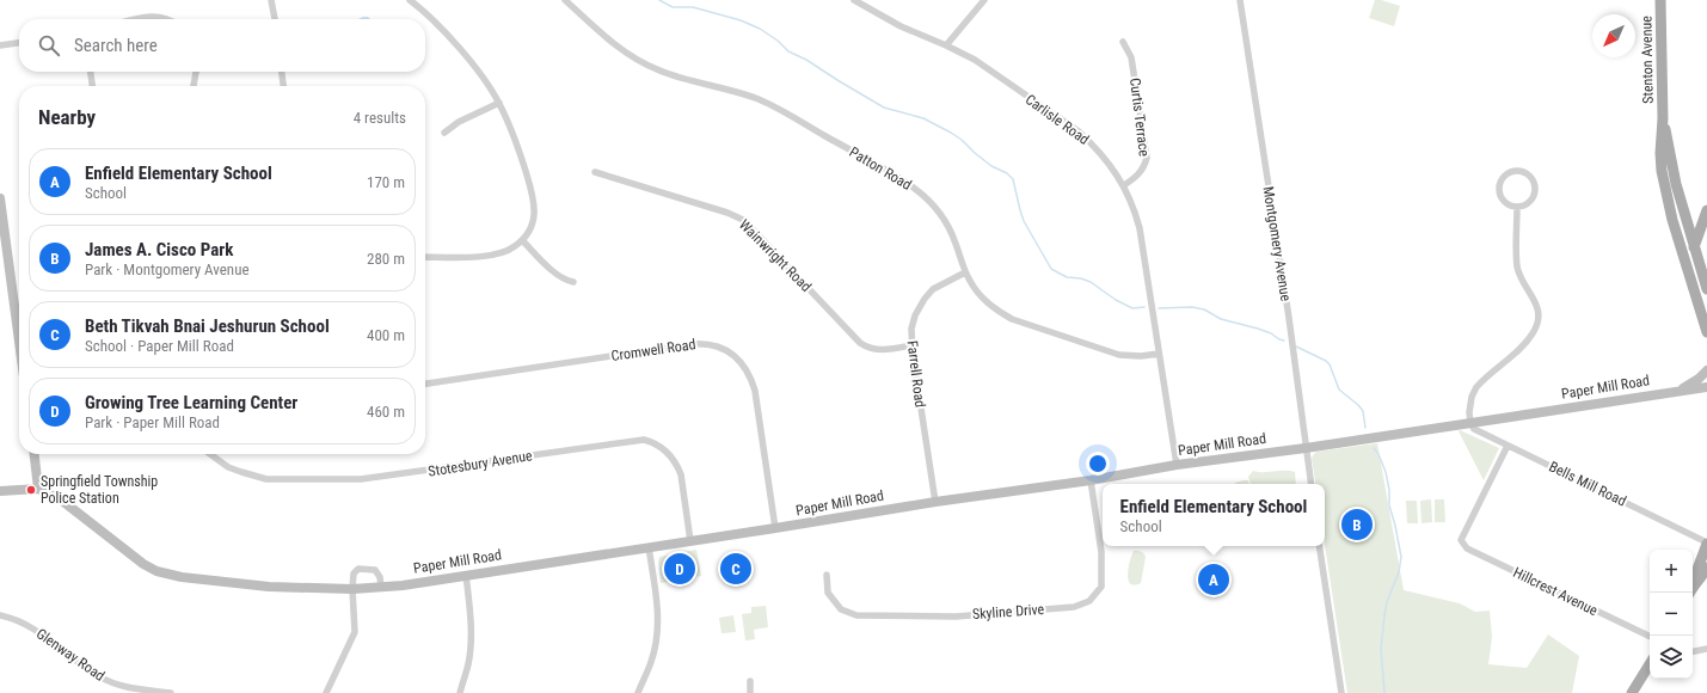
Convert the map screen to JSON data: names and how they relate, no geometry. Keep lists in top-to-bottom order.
{
  "streets": {
    "main road": ["Stenton Avenue", "Paper Mill Road"],
    "street": [
      "Curtis Terrace",
      "Carlisle Road",
      "Patton Road",
      "Montgomery Avenue",
      "Wainwright Road",
      "Cromwell Road",
      "Farrell Road",
      "Stotesbury Avenue",
      "Bells Mill Road",
      "Hillcrest Avenue",
      "Skyline Drive",
      "Glenway Road"
    ]
  },
  "crossings": [
    ["Curtis Terrace", "Carlisle Road"],
    ["Carlisle Road", "Patton Road"],
    ["Carlisle Road", "Paper Mill Road"],
    ["Patton Road", "Farrell Road"],
    ["Montgomery Avenue", "Paper Mill Road"],
    ["Wainwright Road", "Farrell Road"],
    ["Cromwell Road", "Paper Mill Road"],
    ["Farrell Road", "Paper Mill Road"],
    ["Paper Mill Road", "Stotesbury Avenue"],
    ["Paper Mill Road", "Bells Mill Road"],
    ["Paper Mill Road", "Skyline Drive"],
    ["Bells Mill Road", "Hillcrest Avenue"]
  ],
  "places": ["Springfield Township Police Station"],
  "north": "bottom left",
  "page": {
    "search": "Search here",
    "heading": ["Nearby", "4 results"],
    "list": [
      {
        "mark": "A",
        "name": "Enfield Elementary School",
        "note": "School",
        "value": "170 m"
      },
      {
        "mark": "B",
        "name": "James A. Cisco Park",
        "note": "Park · Montgomery Avenue",
        "value": "280 m"
      },
      {
        "mark": "C",
        "name": "Beth Tikvah Bnai Jeshurun School",
        "note": "School · Paper Mill Road",
        "value": "400 m"
      },
      {
        "mark": "D",
        "name": "Growing Tree Learning Center",
        "note": "Park · Paper Mill Road",
        "value": "460 m"
      }
    ],
    "popup": ["Enfield Elementary School", "School"],
    "pins": [
      "B",
      "C",
      "D",
      "A"
    ],
    "map_buttons": ["+", "−"]
  }
}
